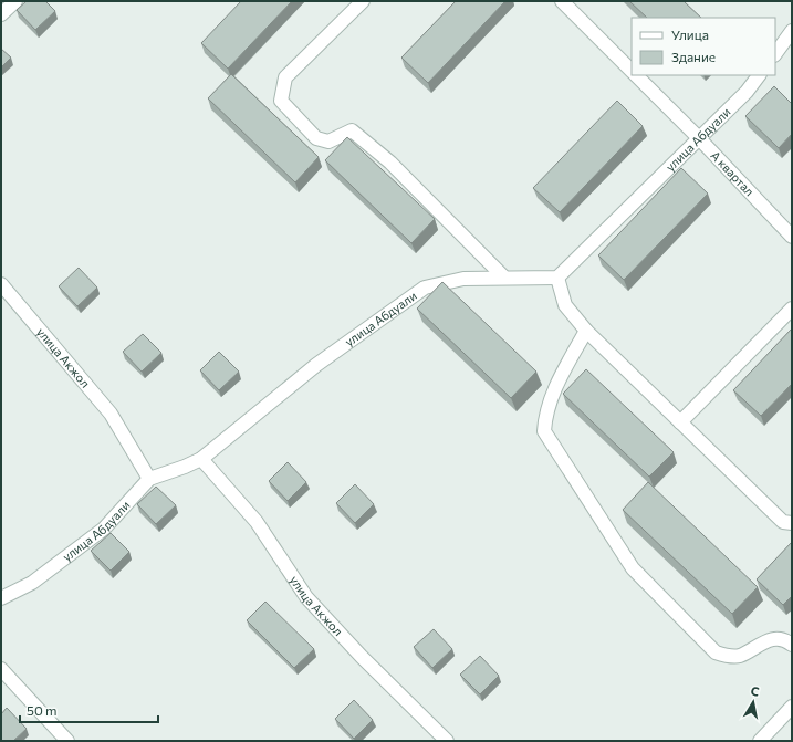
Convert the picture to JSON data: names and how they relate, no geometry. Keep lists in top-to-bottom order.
{
  "streets": {
    "street": ["улица Абдуали", "А квартал", "улица Акжол"]
  },
  "crossings": [
    ["улица Абдуали", "А квартал"],
    ["улица Абдуали", "улица Акжол"]
  ],
  "legend": ["Улица", "Здание"],
  "scale_bar": "50 m",
  "north": "top"
}
